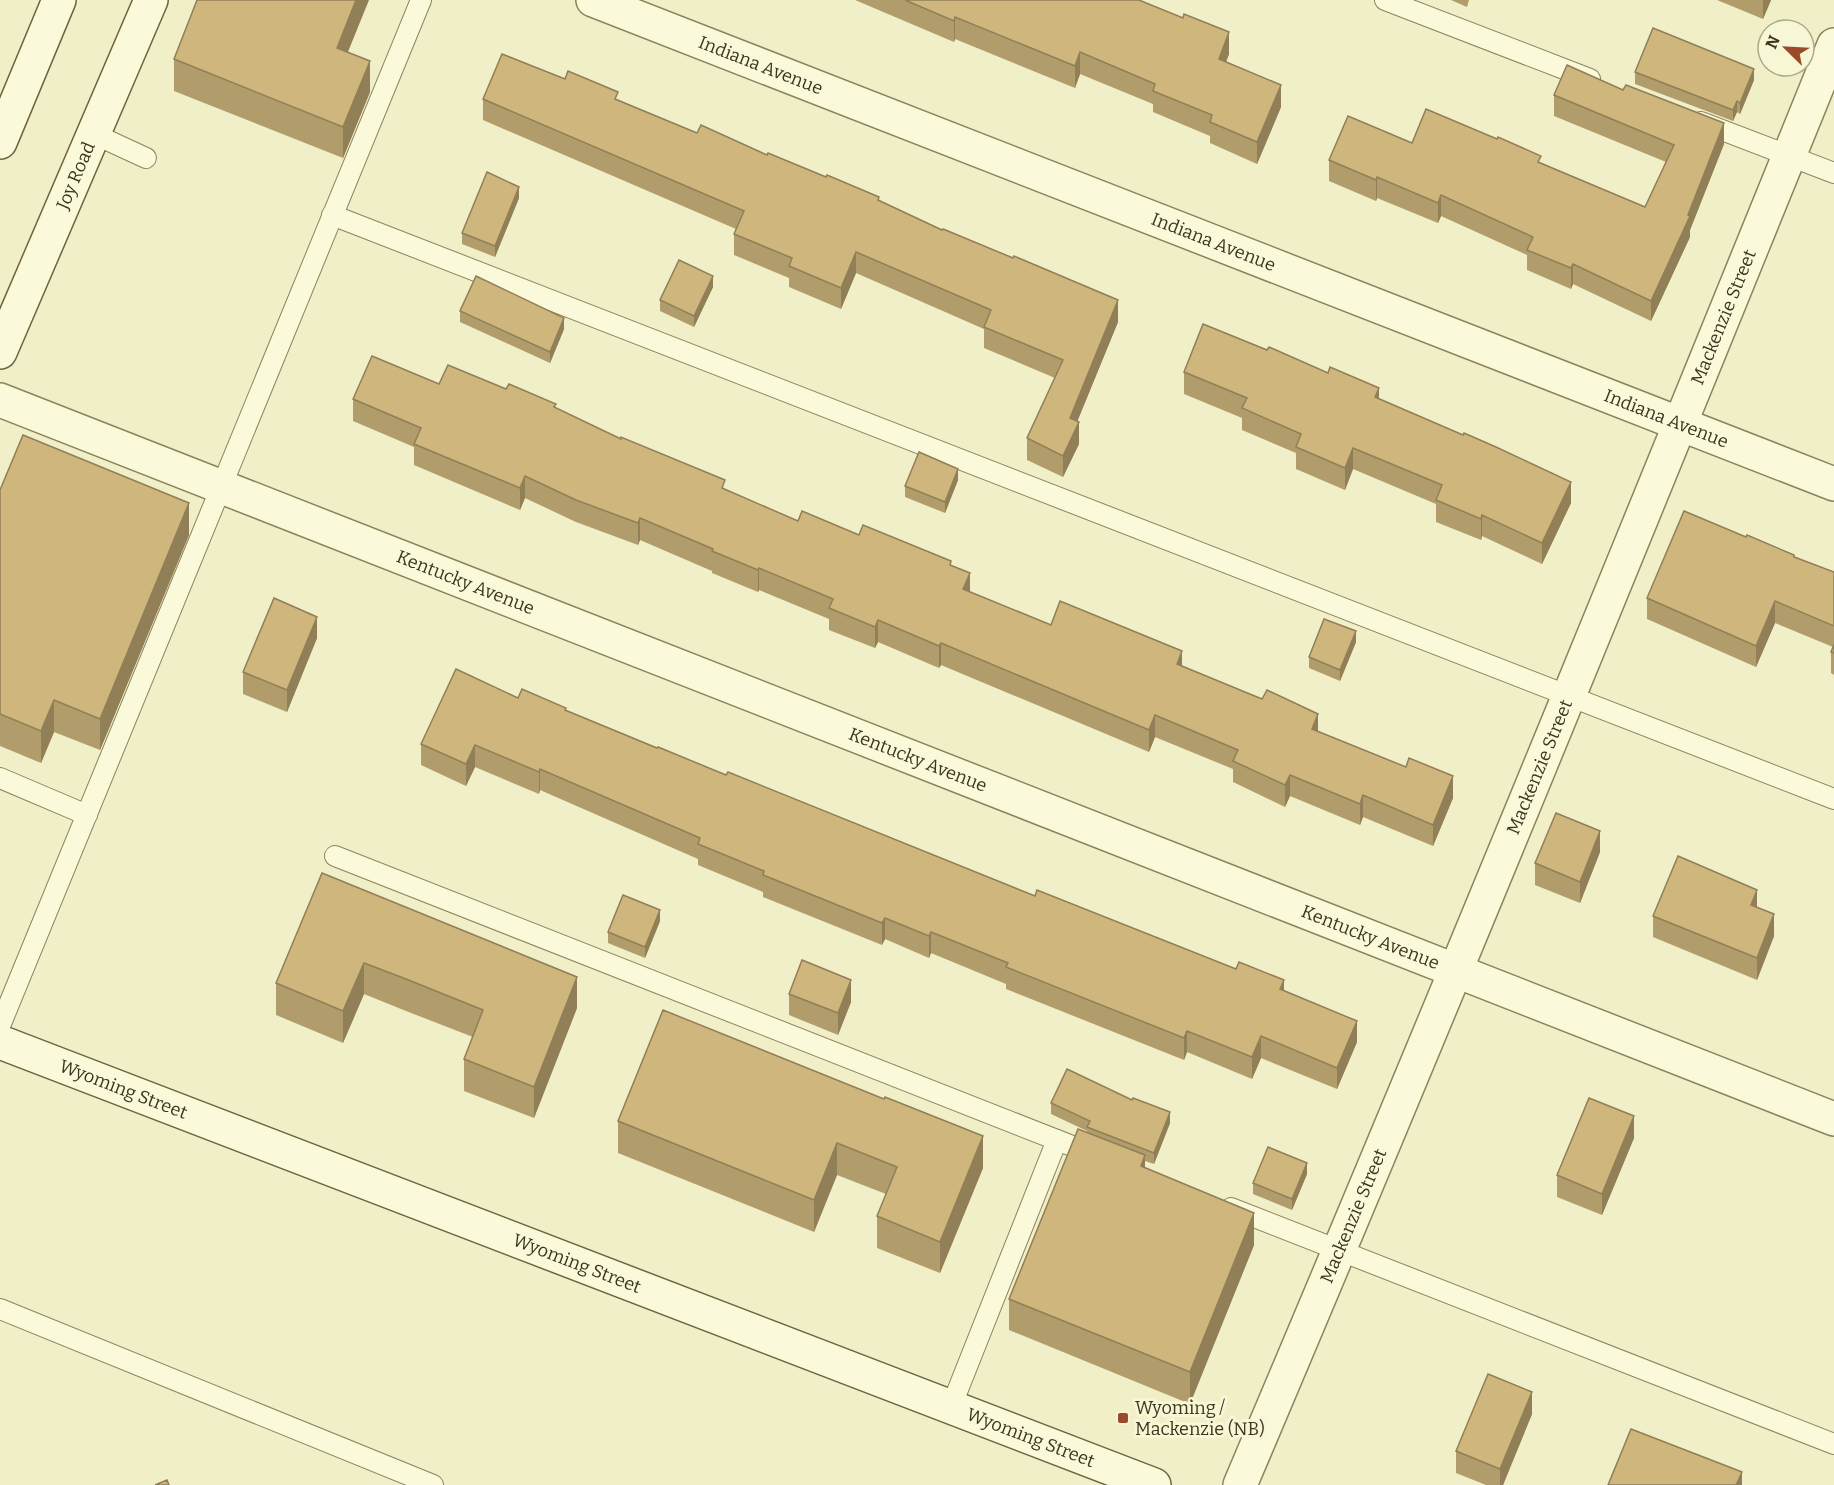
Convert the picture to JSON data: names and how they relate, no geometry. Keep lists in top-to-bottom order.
{
  "streets": {
    "street": [
      "Indiana Avenue",
      "Joy Road",
      "Mackenzie Street",
      "Kentucky Avenue",
      "Wyoming Street"
    ]
  },
  "crossings": [
    ["Indiana Avenue", "Mackenzie Street"],
    ["Mackenzie Street", "Kentucky Avenue"]
  ],
  "places": {
    "transit": ["Wyoming / Mackenzie (NB)"]
  },
  "north": "top left"
}
